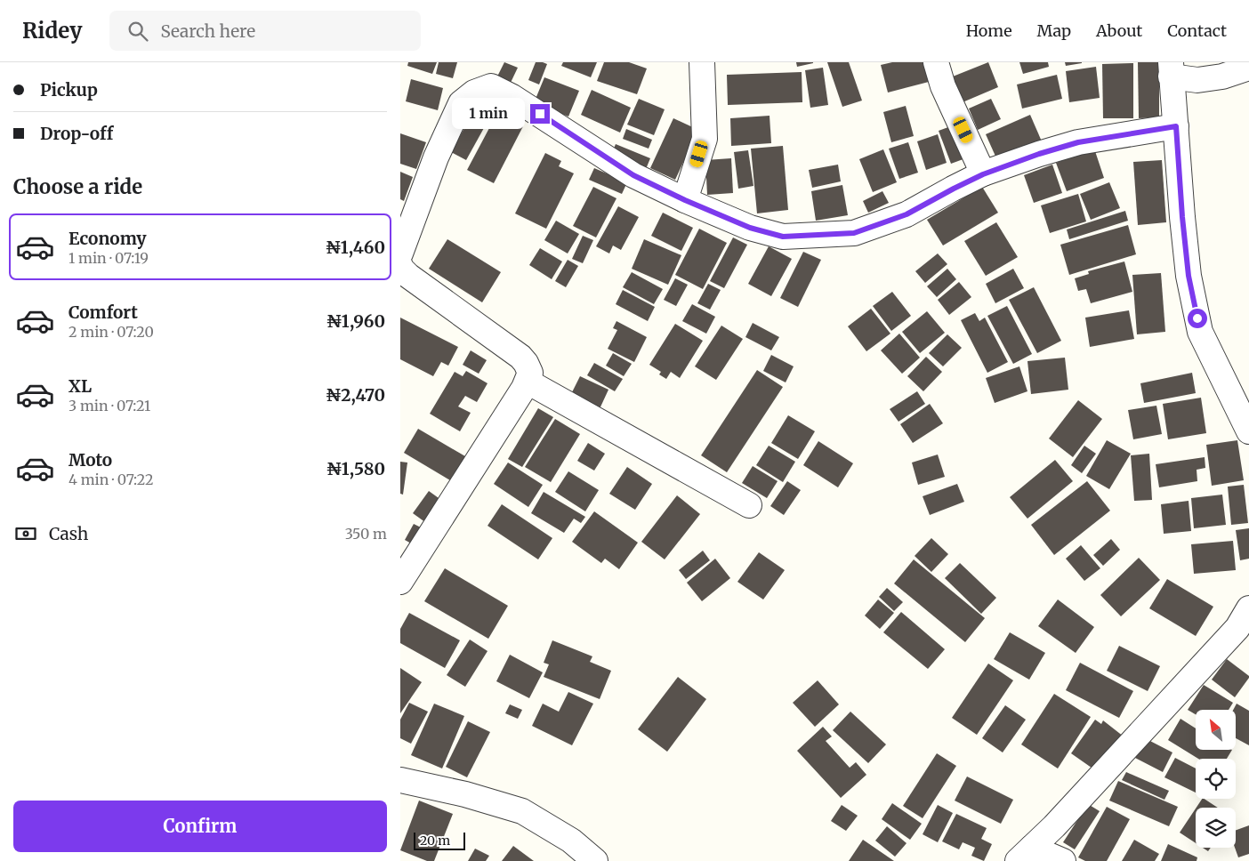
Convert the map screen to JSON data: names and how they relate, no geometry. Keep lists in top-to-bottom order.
{
  "scale_bar": "20 m",
  "north": "top left",
  "page": {
    "header": "Ridey",
    "search": "Search here",
    "nav": [
      "Home",
      "Map",
      "About",
      "Contact"
    ],
    "banner": ["Pickup", "Drop-off"],
    "bubble": "1 min",
    "heading": "Choose a ride",
    "list": [
      {
        "name": "Economy",
        "note": "1 min · 07:19",
        "value": "₦1,460"
      },
      {
        "name": "Comfort",
        "note": "2 min · 07:20",
        "value": "₦1,960"
      },
      {
        "name": "XL",
        "note": "3 min · 07:21",
        "value": "₦2,470"
      },
      {
        "name": "Moto",
        "note": "4 min · 07:22",
        "value": "₦1,580"
      }
    ],
    "pay": ["Cash", "350 m"],
    "buttons": "Confirm",
    "scale": "20 m"
  }
}
